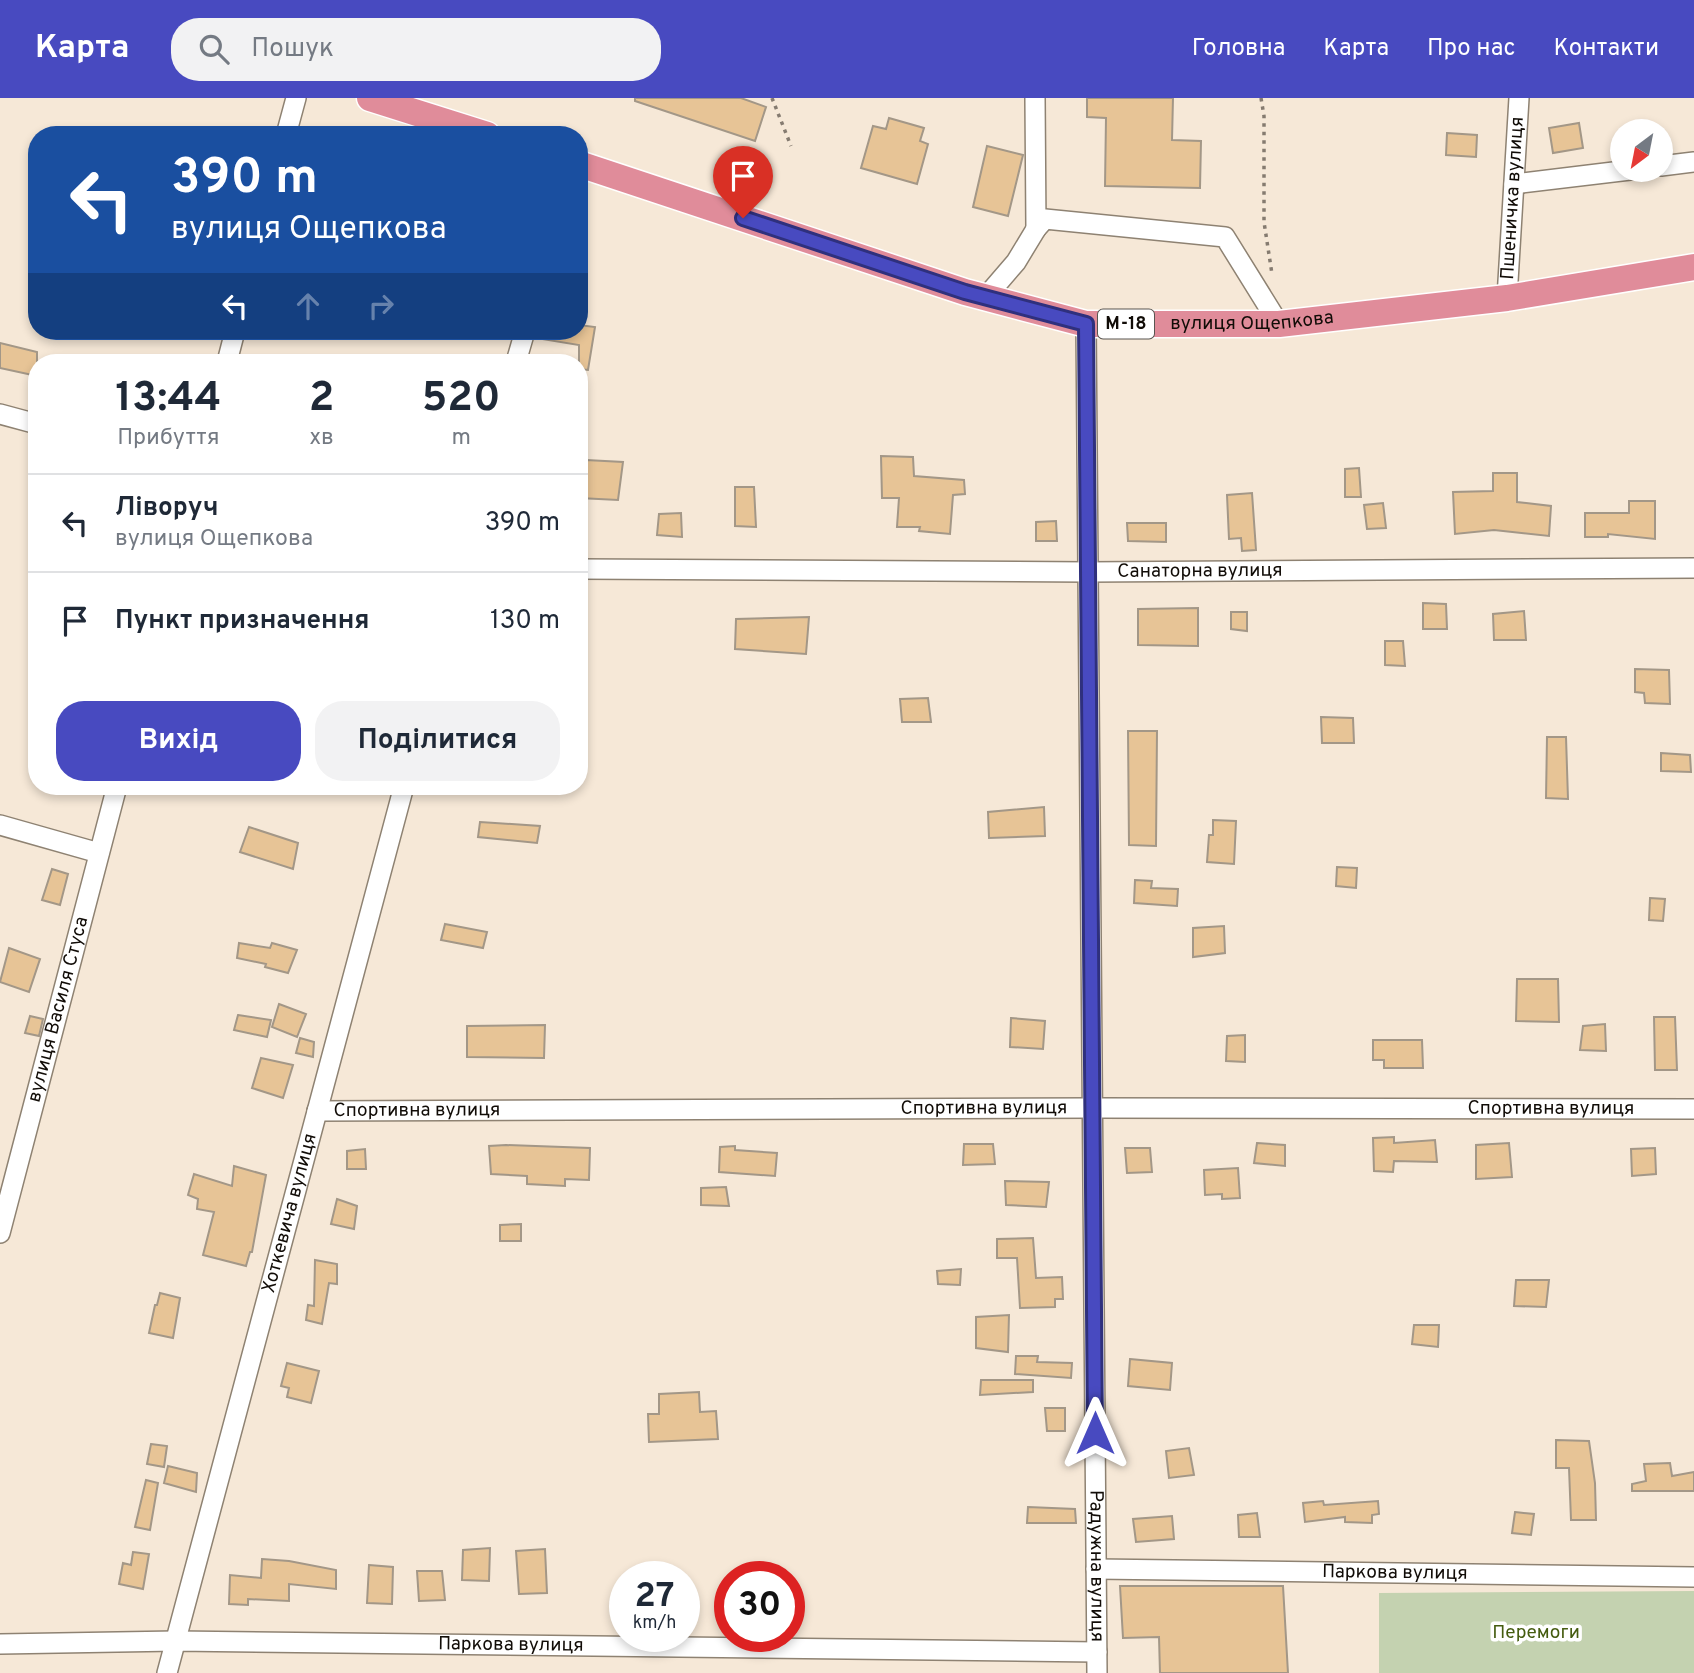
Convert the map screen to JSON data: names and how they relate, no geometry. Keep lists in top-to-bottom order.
{
  "streets": {
    "highway": ["вулиця Ощепкова", "М-18"],
    "street": [
      "Пшеничка вулиця",
      "Санаторна вулиця",
      "вулиця Василя Стуса",
      "Спортивна вулиця",
      "Хоткевича вулиця",
      "Радужна вулиця",
      "Паркова вулиця"
    ]
  },
  "crossings": [
    ["Пшеничка вулиця", "вулиця Ощепкова"],
    ["вулиця Ощепкова", "Радужна вулиця"],
    ["Санаторна вулиця", "Радужна вулиця"],
    ["Спортивна вулиця", "Хоткевича вулиця"],
    ["Спортивна вулиця", "Радужна вулиця"],
    ["Хоткевича вулиця", "Паркова вулиця"],
    ["Радужна вулиця", "Паркова вулиця"]
  ],
  "parks": ["Перемоги"],
  "north": "bottom left",
  "page": {
    "header": "Карта",
    "search": "Пошук",
    "nav": [
      "Головна",
      "Карта",
      "Про нас",
      "Контакти"
    ],
    "turn": ["390 m", "вулиця Ощепкова"],
    "eta": [
      "13:44",
      "Прибуття",
      "2",
      "хв",
      "520",
      "m"
    ],
    "list": [
      {
        "name": "Ліворуч",
        "note": "вулиця Ощепкова",
        "value": "390 m"
      },
      {
        "name": "Пункт призначення",
        "value": "130 m"
      }
    ],
    "buttons": ["Вихід", "Поділитися"],
    "speed": "27 km/h",
    "limit": "30"
  }
}
